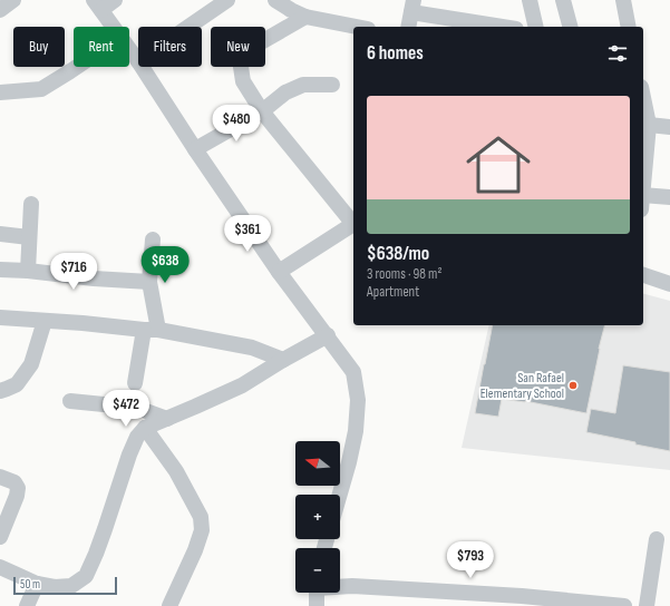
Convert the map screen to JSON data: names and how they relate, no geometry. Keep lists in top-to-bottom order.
{
  "places": ["San Rafael Elementary School"],
  "scale_bar": "50 m",
  "north": "left",
  "page": {
    "chip": [
      "Buy",
      "Rent",
      "Filters",
      "New"
    ],
    "heading": "6 homes",
    "list": [
      {
        "name": "$638/mo",
        "note": "3 rooms · 98 m² · Apartment"
      }
    ],
    "price": [
      "$480",
      "$361",
      "$638",
      "$716",
      "$472",
      "$793"
    ],
    "map_buttons": ["+", "−"],
    "scale": "50 m"
  }
}
